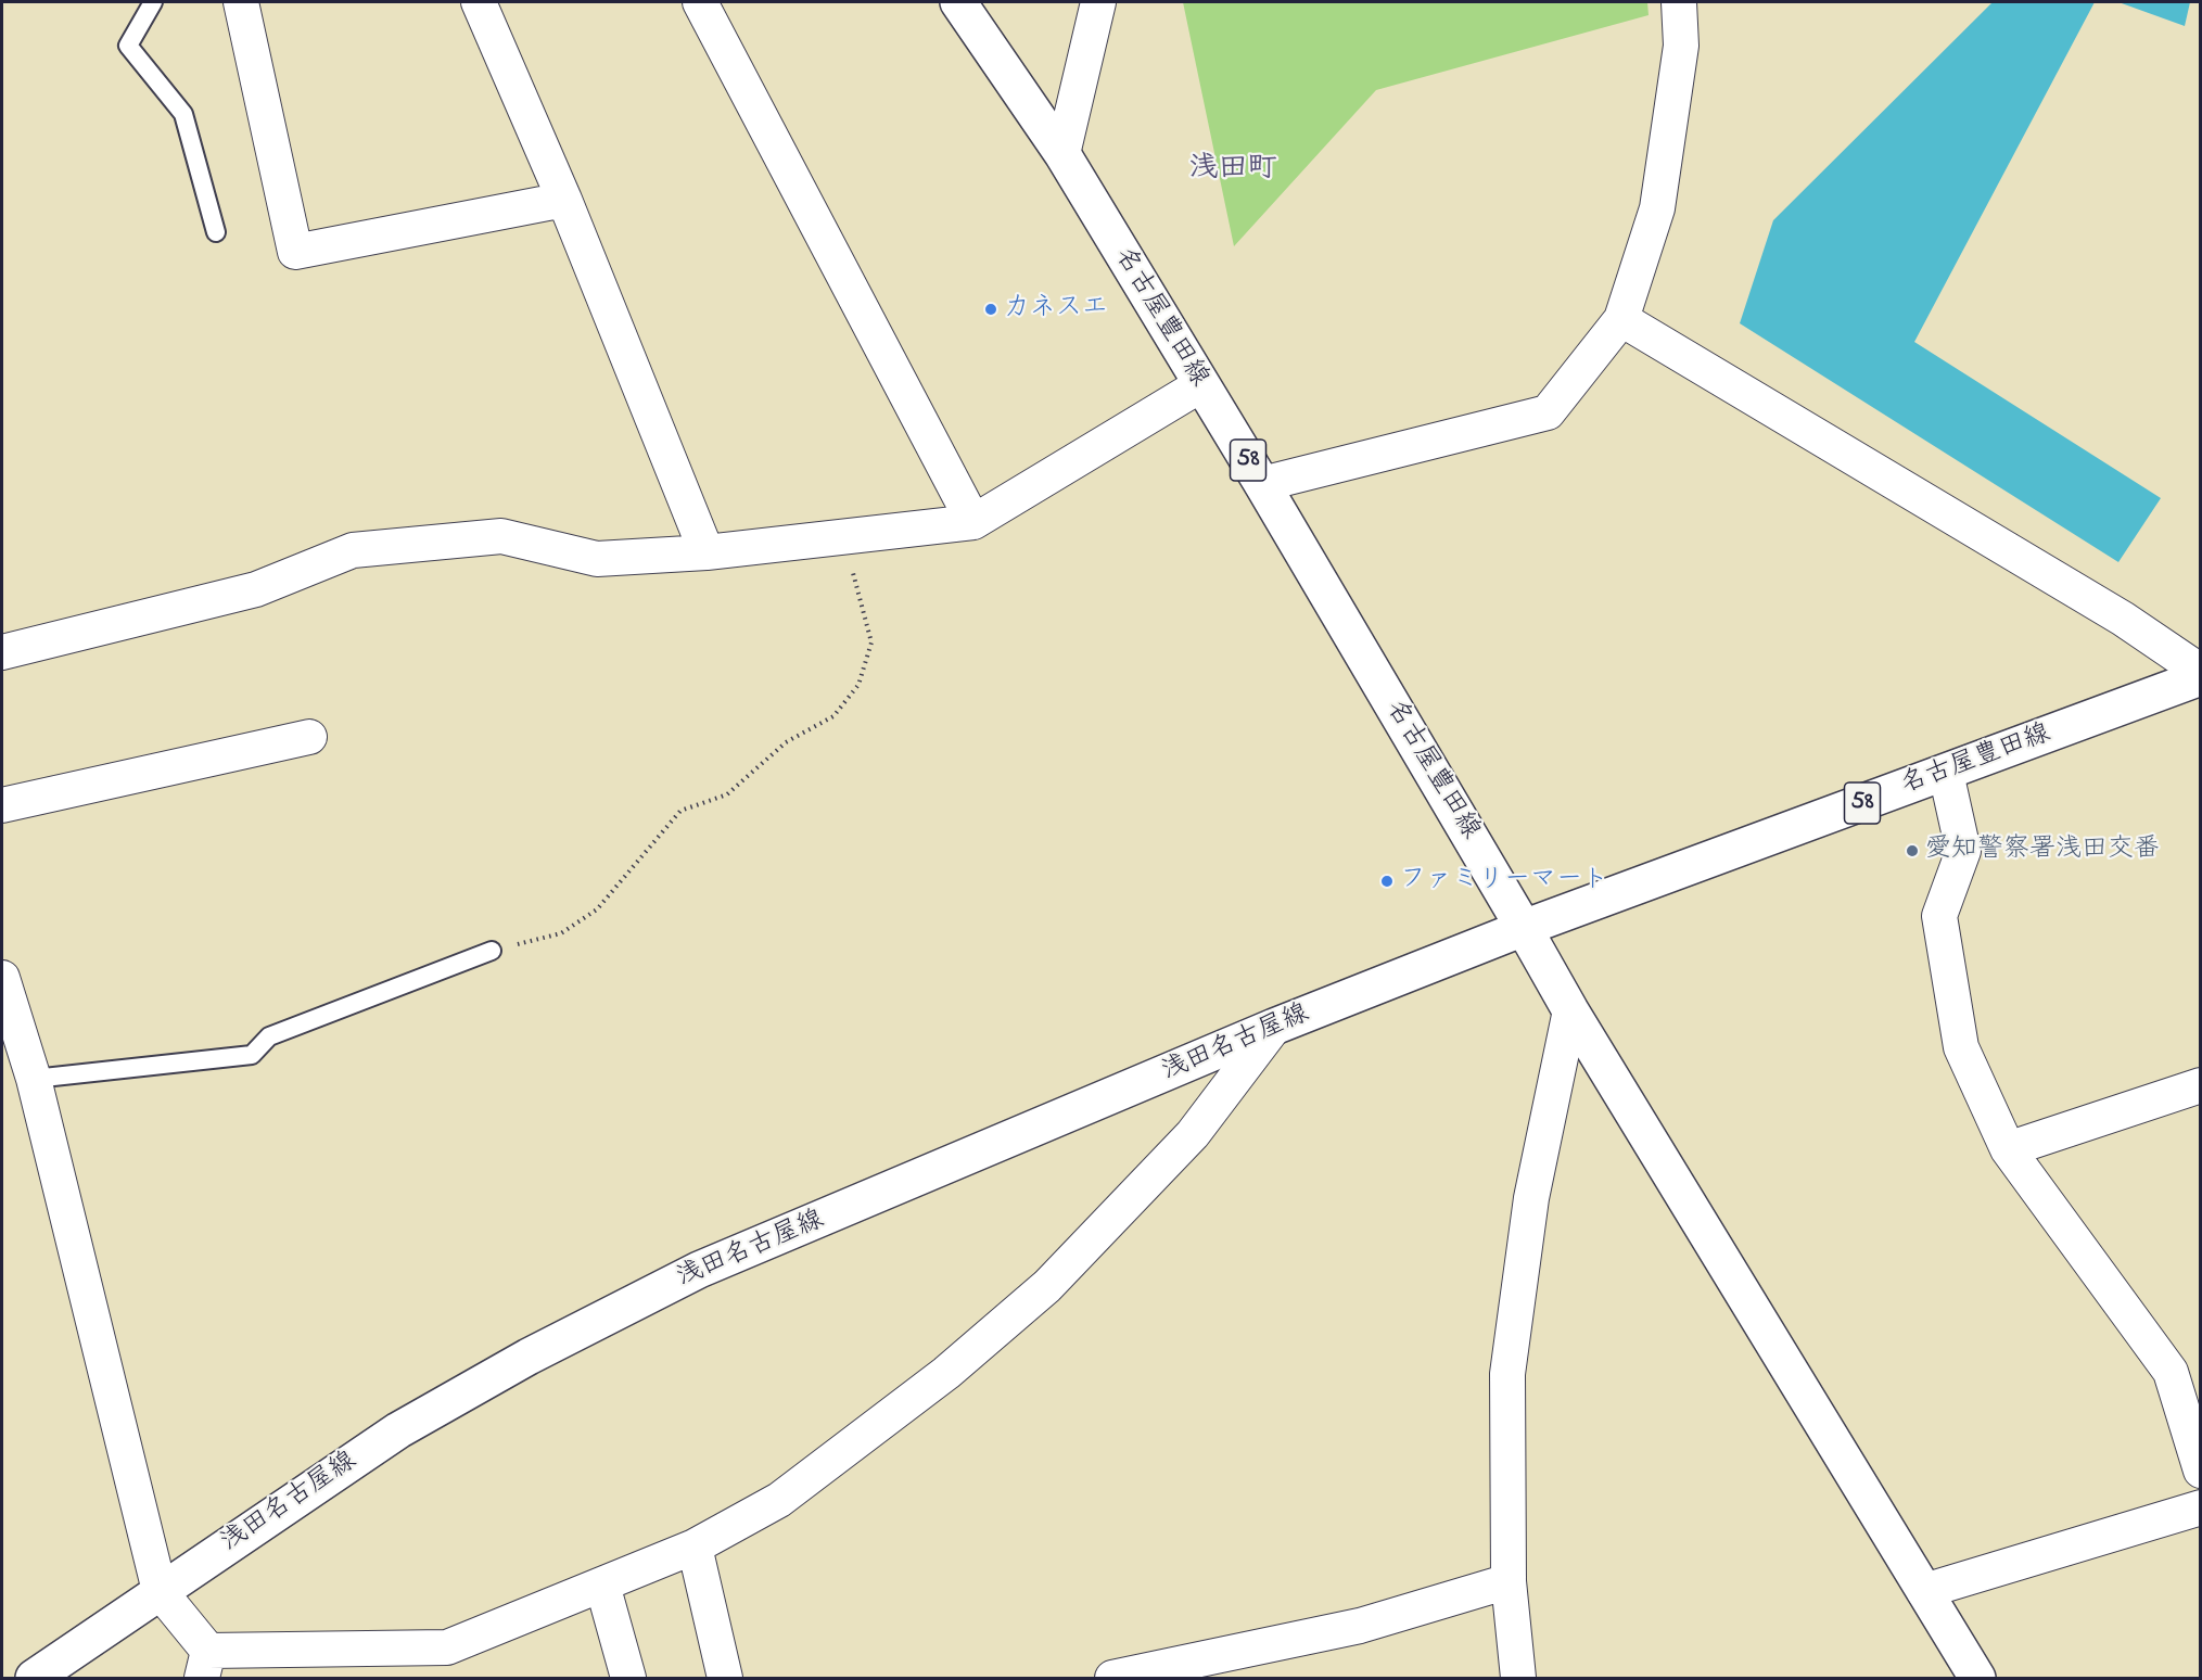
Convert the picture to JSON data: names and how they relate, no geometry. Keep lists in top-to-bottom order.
{
  "streets": {
    "main road": ["名古屋豊田線", "58", "浅田名古屋線"]
  },
  "crossings": [
    ["名古屋豊田線", "浅田名古屋線"]
  ],
  "districts": ["浅田町"],
  "places": ["カネスエ", "愛知警察署浅田交番", "ファミリーマート"]
}
